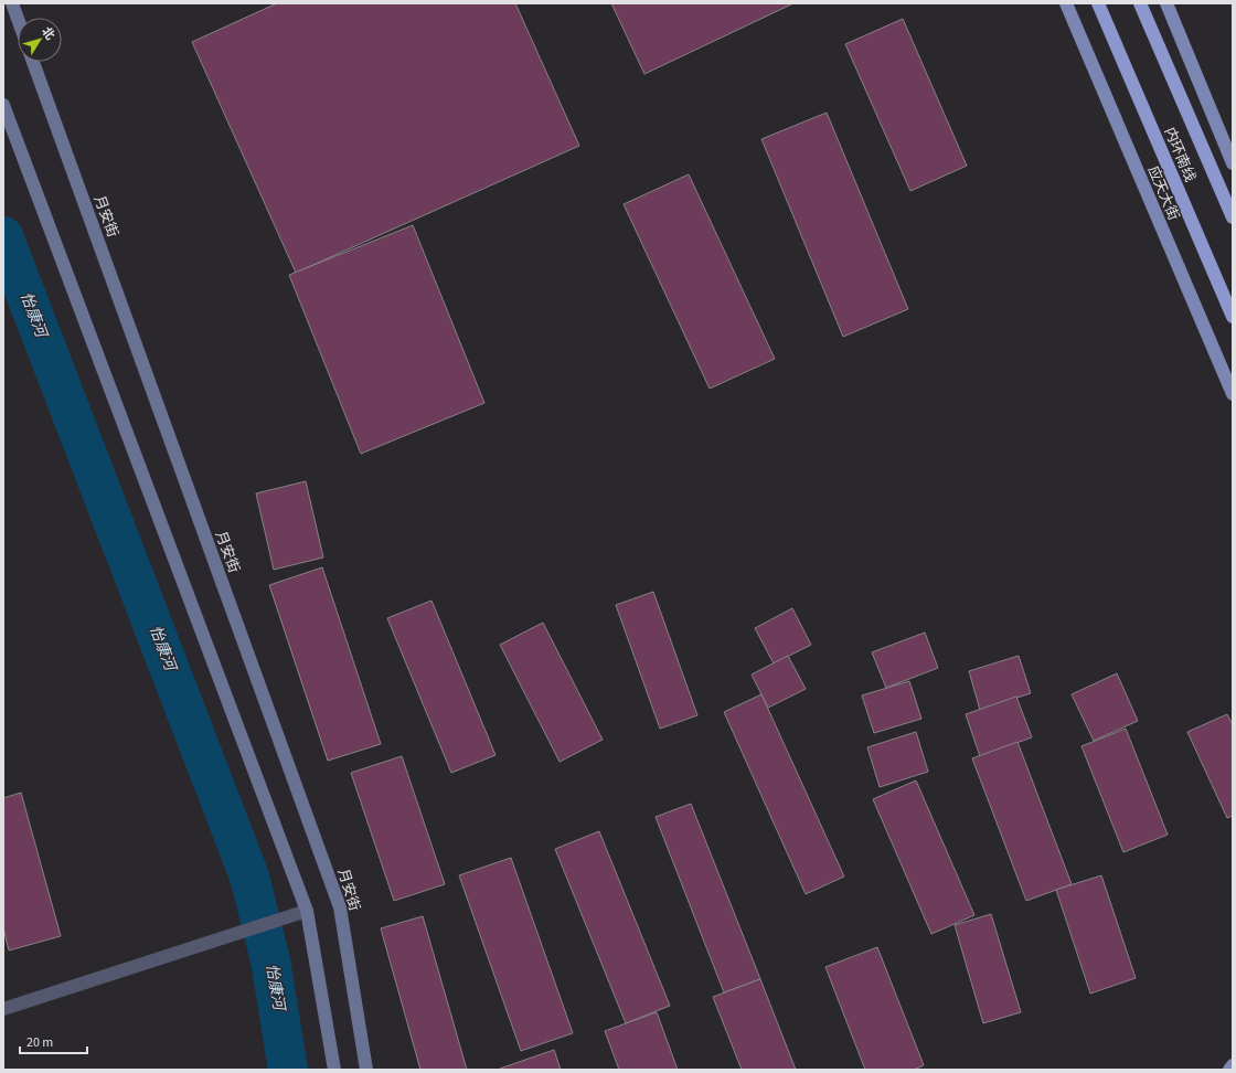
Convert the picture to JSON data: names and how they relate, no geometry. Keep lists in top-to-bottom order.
{
  "streets": {
    "highway": ["内环南线"],
    "main road": ["应天大街"],
    "street": ["月安街"]
  },
  "water": ["怡康河"],
  "scale_bar": "20 m",
  "north": "top right"
}
